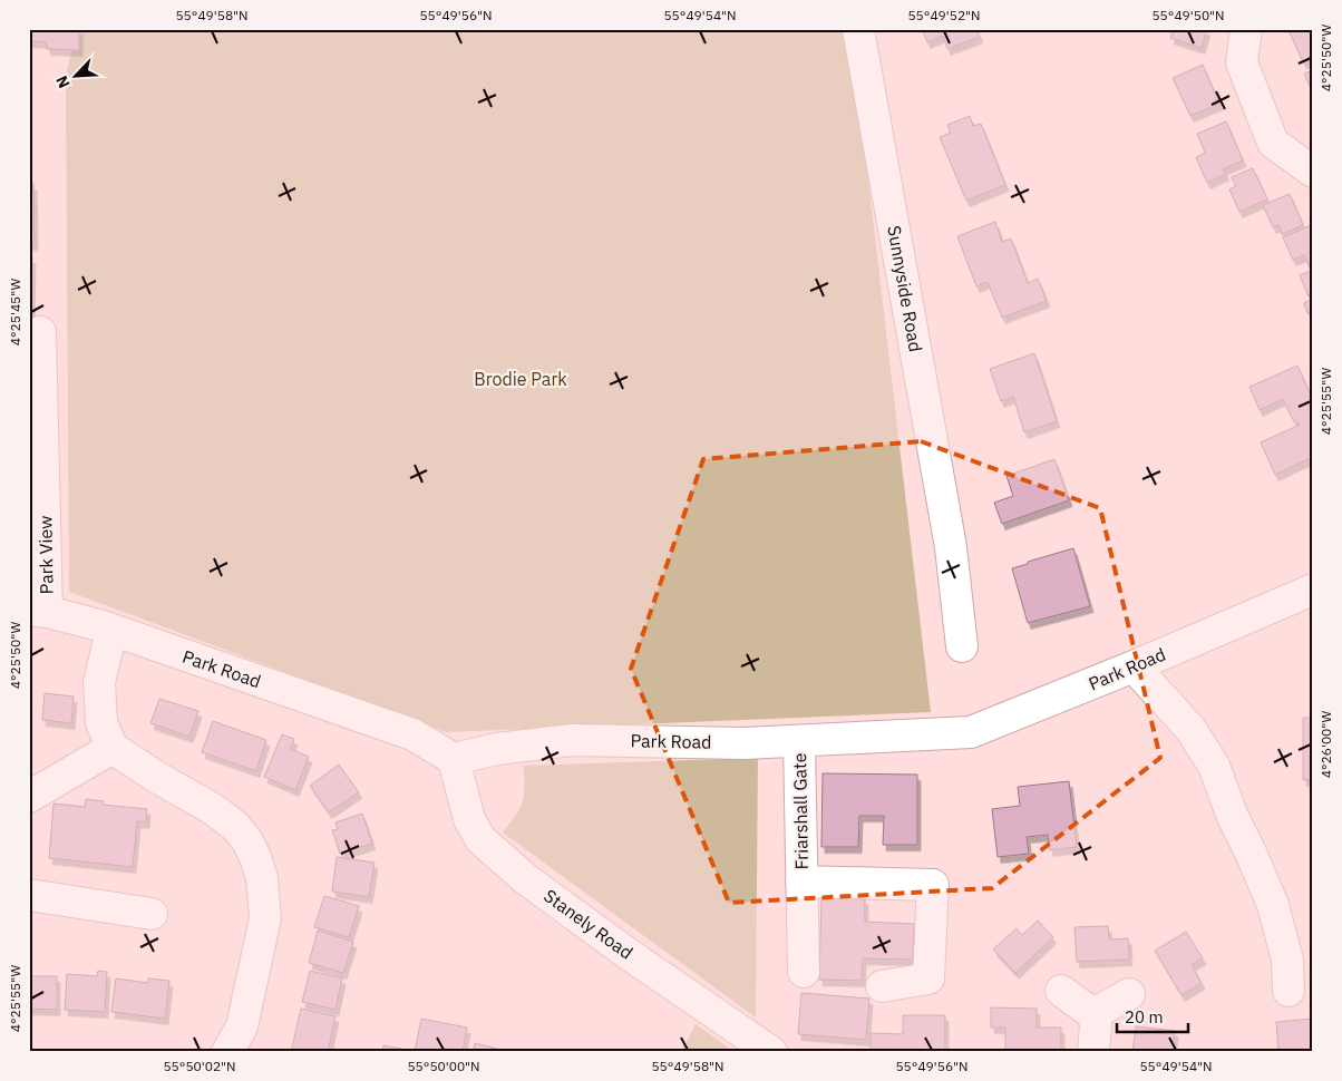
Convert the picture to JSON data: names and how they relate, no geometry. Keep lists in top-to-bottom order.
{
  "streets": {
    "street": [
      "Sunnyside Road",
      "Park View",
      "Park Road",
      "Friarshall Gate",
      "Stanely Road"
    ]
  },
  "crossings": [
    ["Park View", "Park Road"],
    ["Park Road", "Friarshall Gate"],
    ["Park Road", "Stanely Road"]
  ],
  "parks": ["Brodie Park"],
  "scale_bar": "20 m",
  "north": "bottom left",
  "coordinates": [
    "55°49'58\"N",
    "55°49'56\"N",
    "55°49'54\"N",
    "55°49'52\"N",
    "55°49'50\"N",
    "4°25'50\"W",
    "4°25'45\"W",
    "4°25'55\"W",
    "4°26'00\"W",
    "55°50'02\"N",
    "55°50'00\"N"
  ]
}
